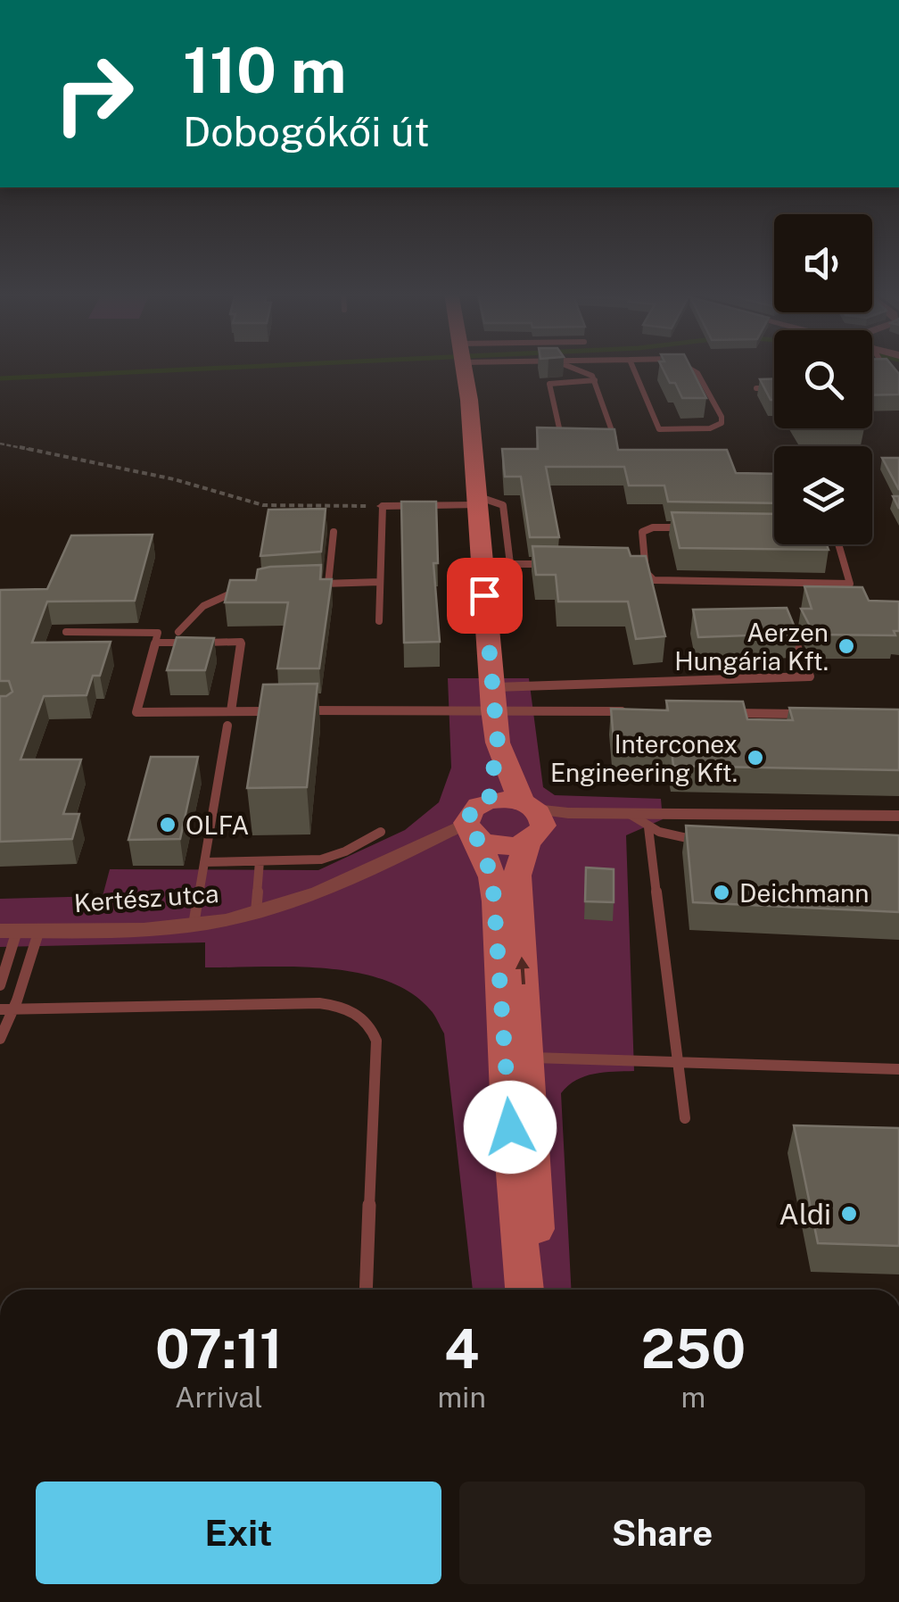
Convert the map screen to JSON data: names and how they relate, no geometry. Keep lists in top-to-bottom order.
{
  "streets": {
    "street": ["Kertész utca"]
  },
  "places": [
    "Aerzen Hungária Kft.",
    "Interconex Engineering Kft.",
    "OLFA",
    "Deichmann",
    "Aldi"
  ],
  "page": {
    "turn": ["110 m", "Dobogókői út"],
    "eta": [
      "07:11",
      "Arrival",
      "4",
      "min",
      "250",
      "m"
    ],
    "buttons": ["Exit", "Share"]
  }
}
